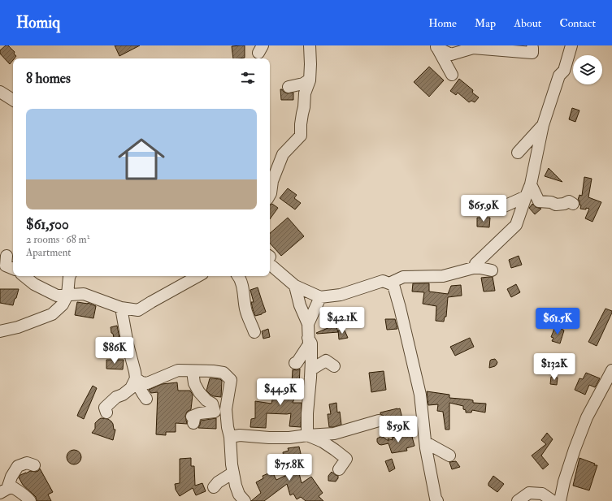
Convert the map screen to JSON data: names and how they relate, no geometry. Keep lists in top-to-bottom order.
{
  "page": {
    "header": "Homiq",
    "nav": [
      "Home",
      "Map",
      "About",
      "Contact"
    ],
    "heading": "8 homes",
    "list": [
      {
        "name": "$61,500",
        "note": "2 rooms · 68 m² · Apartment"
      }
    ],
    "price": [
      "$65.9K",
      "$42.1K",
      "$61.5K",
      "$86K",
      "$132K",
      "$44.9K",
      "$59K",
      "$75.8K"
    ]
  }
}
